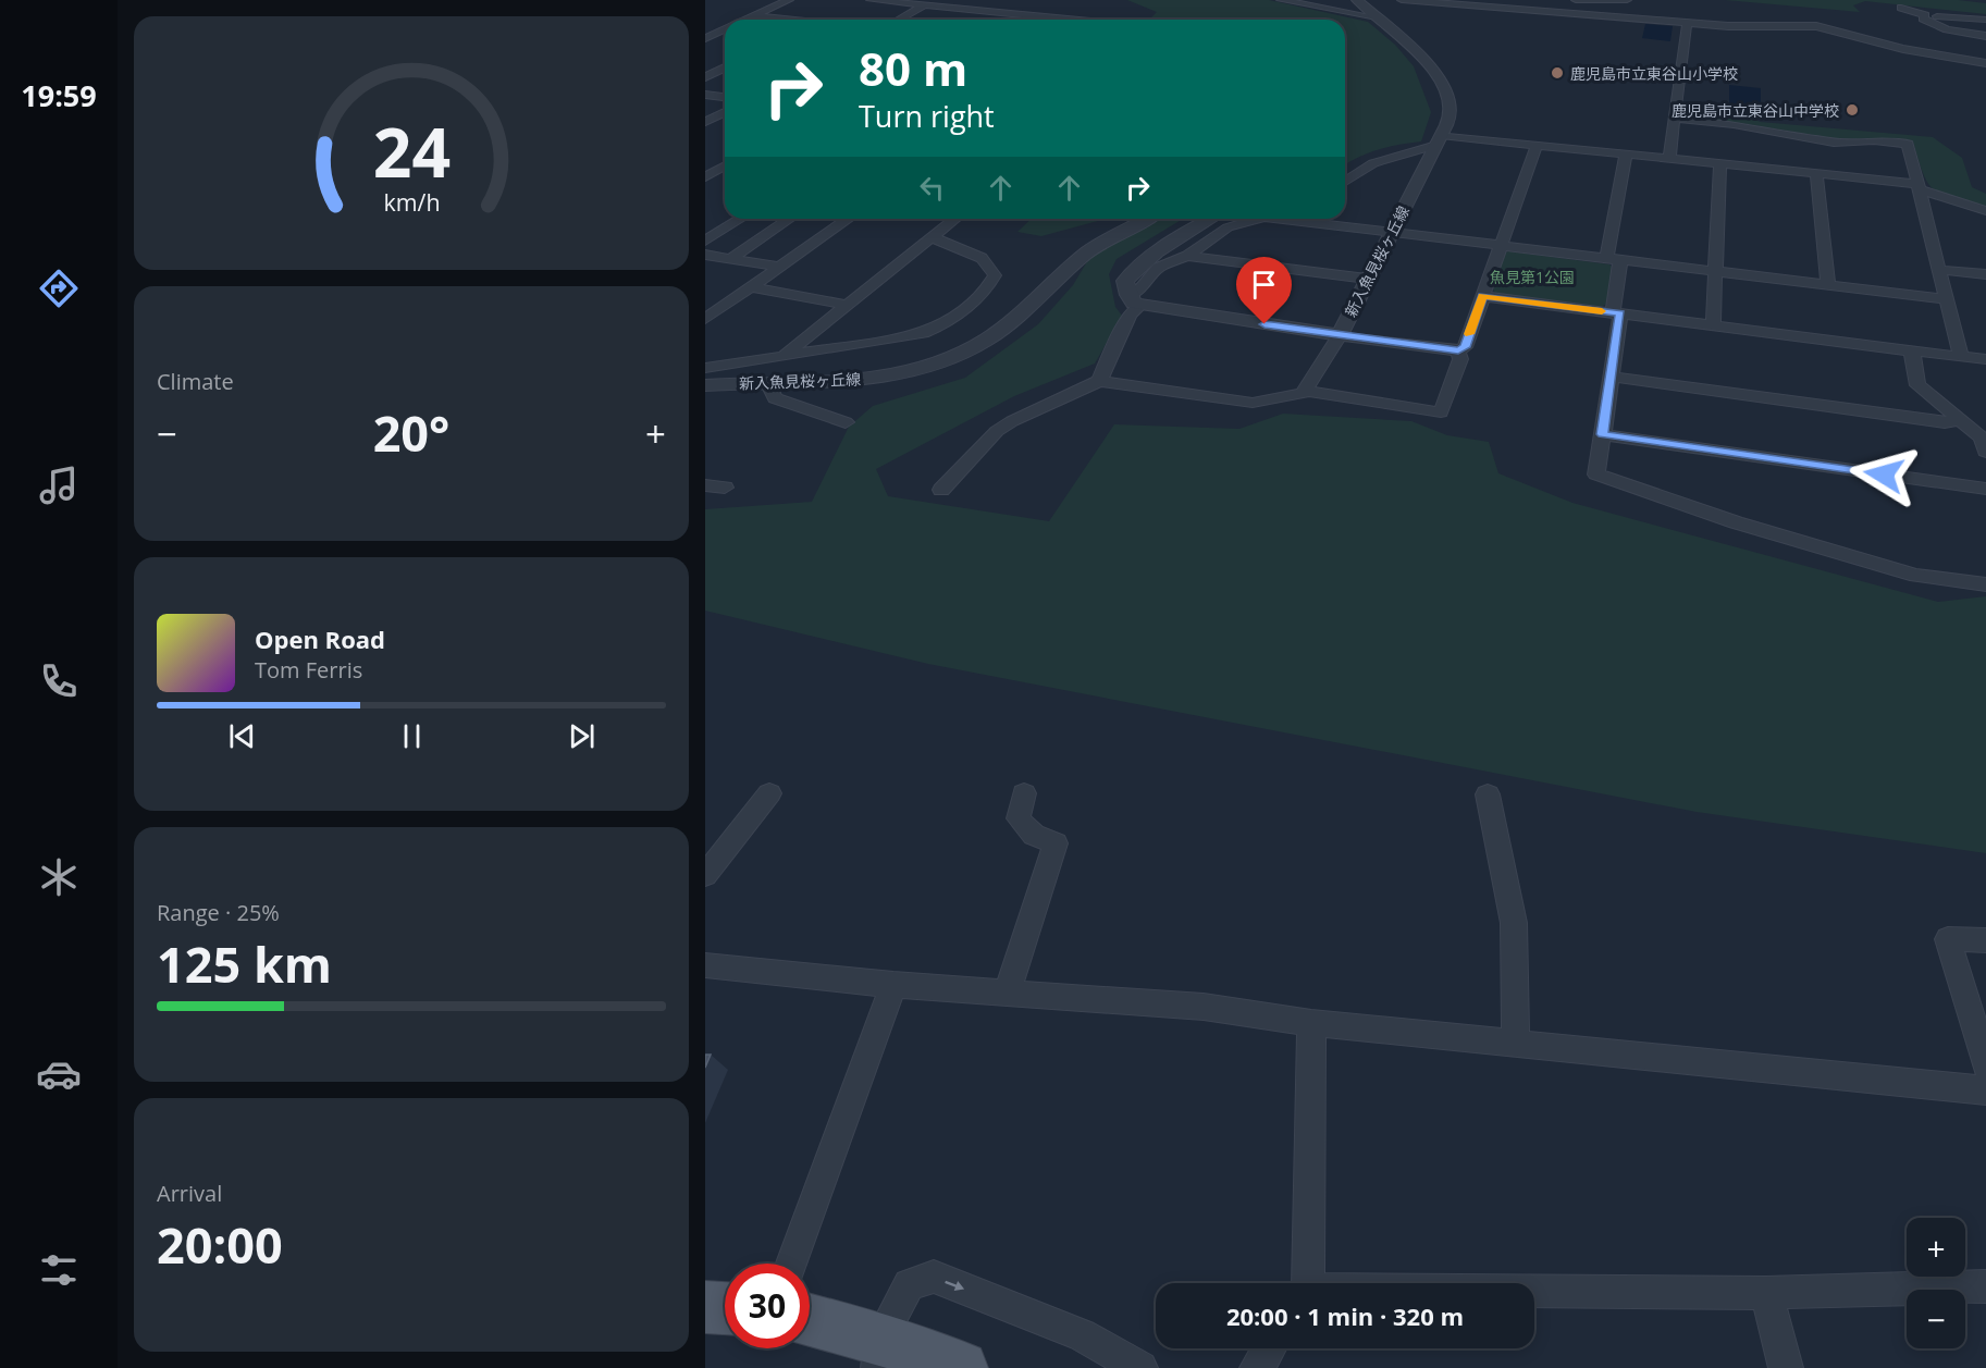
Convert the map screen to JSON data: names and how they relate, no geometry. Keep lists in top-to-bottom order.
{
  "streets": {
    "street": ["新入魚見桜ヶ丘線"]
  },
  "parks": ["魚見第1公園"],
  "places": ["鹿児島市立東谷山小学校", "鹿児島市立東谷山中学校"],
  "page": {
    "tabs": "19:59",
    "turn": ["80 m", "Turn right"],
    "tile": [
      "Climate",
      ["Range · 25%", "125 km"],
      ["Arrival", "20:00"]
    ],
    "heat": ["−", "20°", "+"],
    "song": ["Open Road", "Tom Ferris"],
    "map_buttons": ["+", "−"],
    "limit": "30",
    "trip": "20:00 · 1 min · 320 m",
    "gauge": ["24", "km/h"]
  }
}
